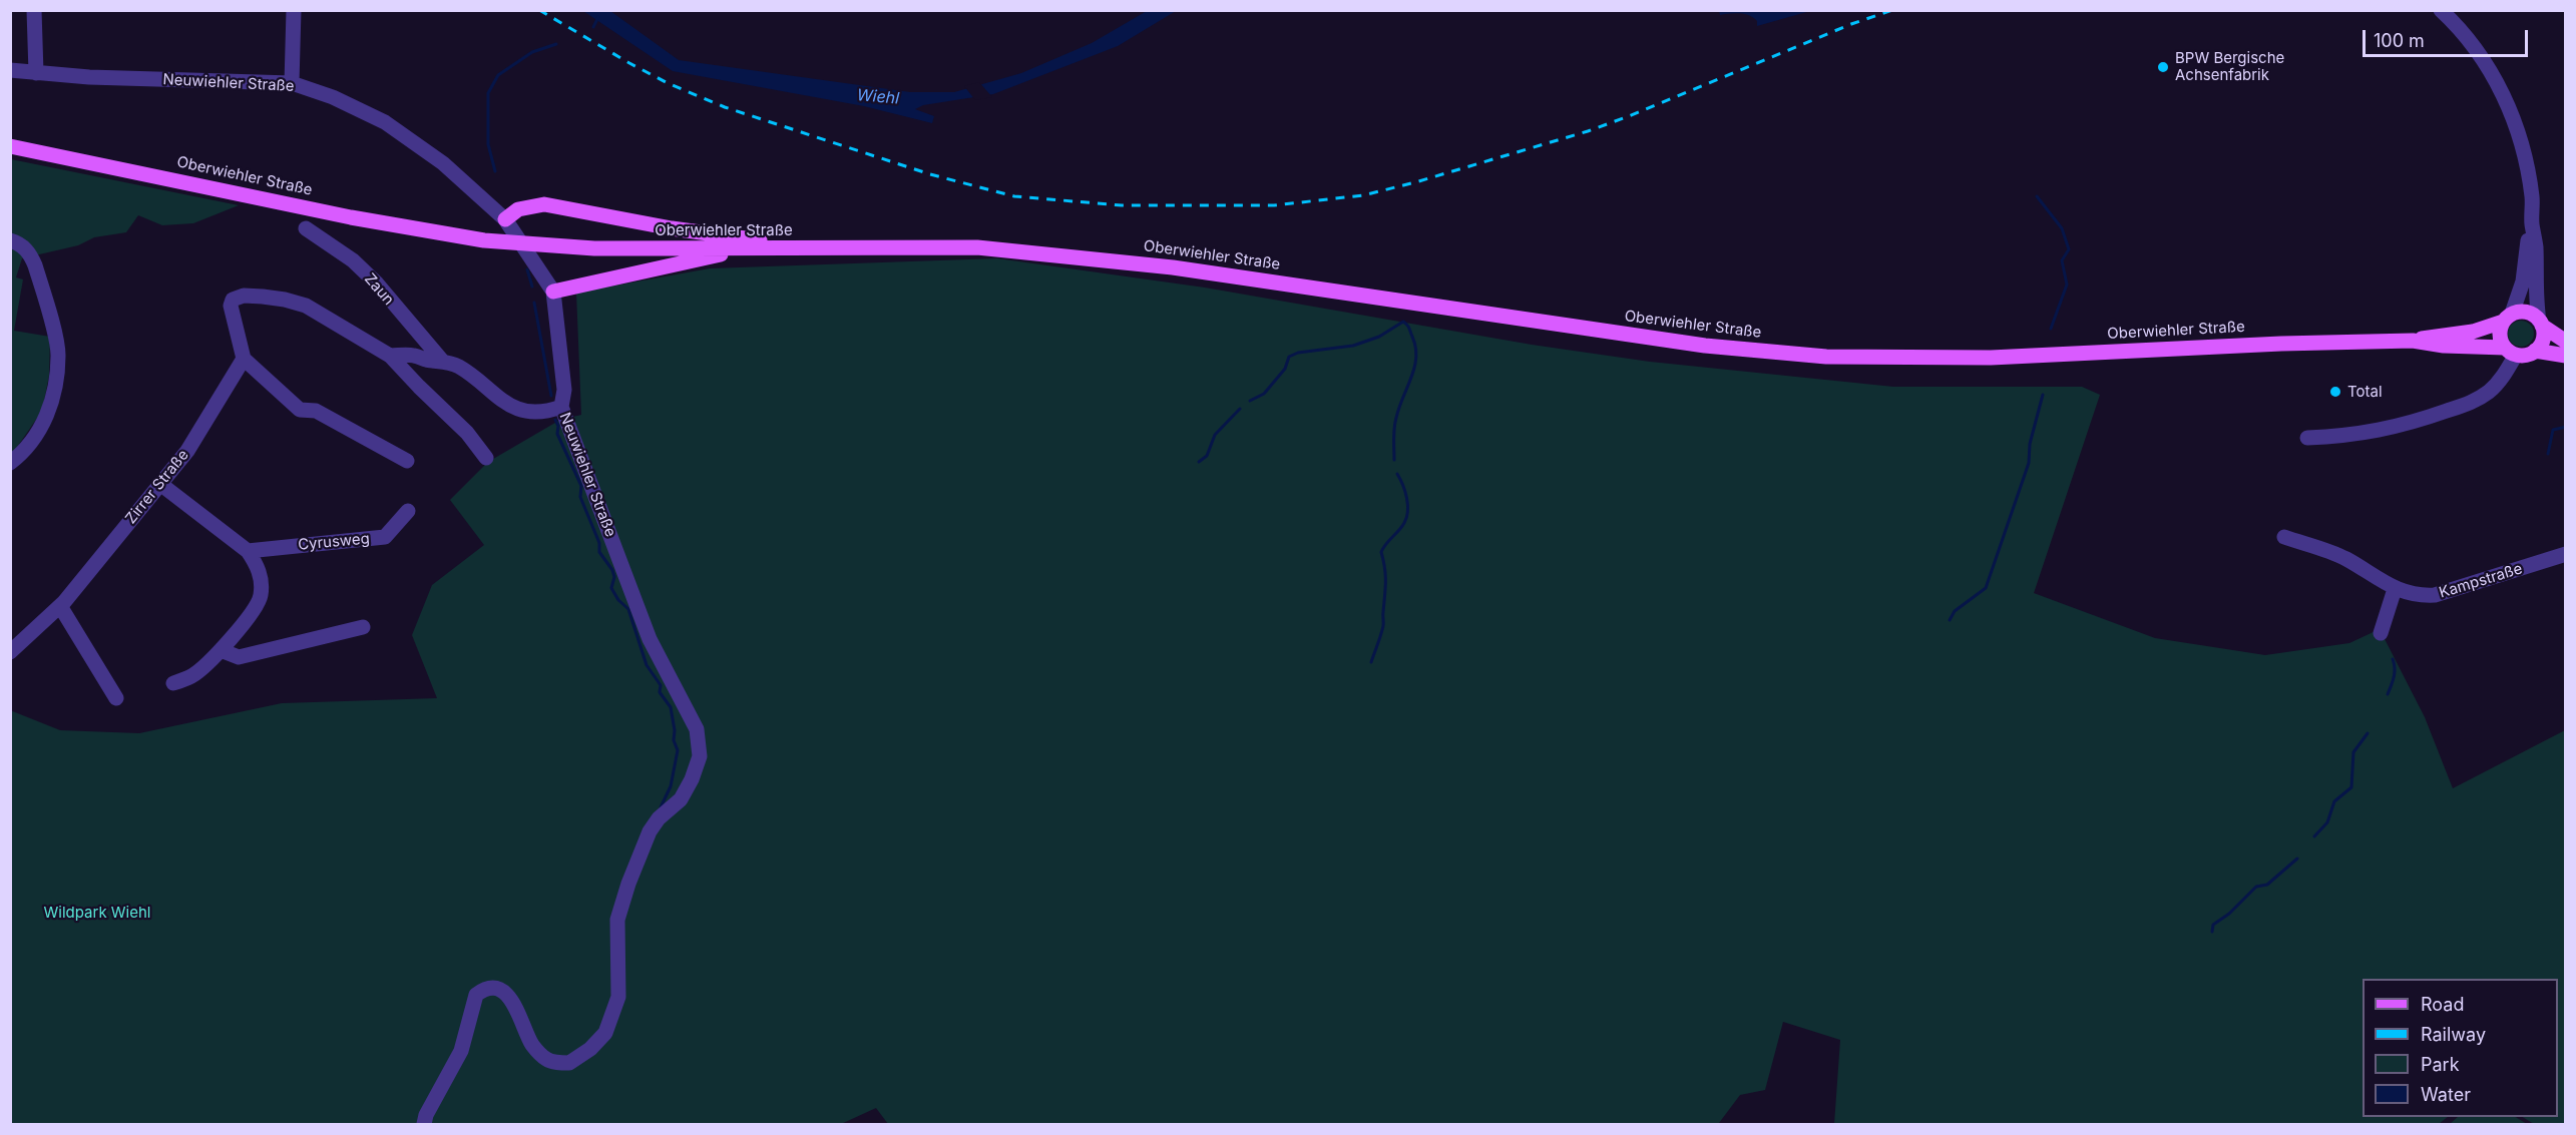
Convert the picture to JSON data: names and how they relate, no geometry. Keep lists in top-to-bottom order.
{
  "streets": {
    "main road": ["Oberwiehler Straße"],
    "street": [
      "Neuwiehler Straße",
      "Zaun",
      "Zirrer Straße",
      "Cyrusweg",
      "Kampstraße"
    ]
  },
  "crossings": [
    ["Neuwiehler Straße", "Zaun"],
    ["Zaun", "Zirrer Straße"]
  ],
  "water": ["Wiehl"],
  "parks": ["Wildpark Wiehl"],
  "places": ["BPW Bergische Achsenfabrik", "Total"],
  "legend": [
    "Road",
    "Railway",
    "Park",
    "Water"
  ],
  "scale_bar": "100 m"
}
